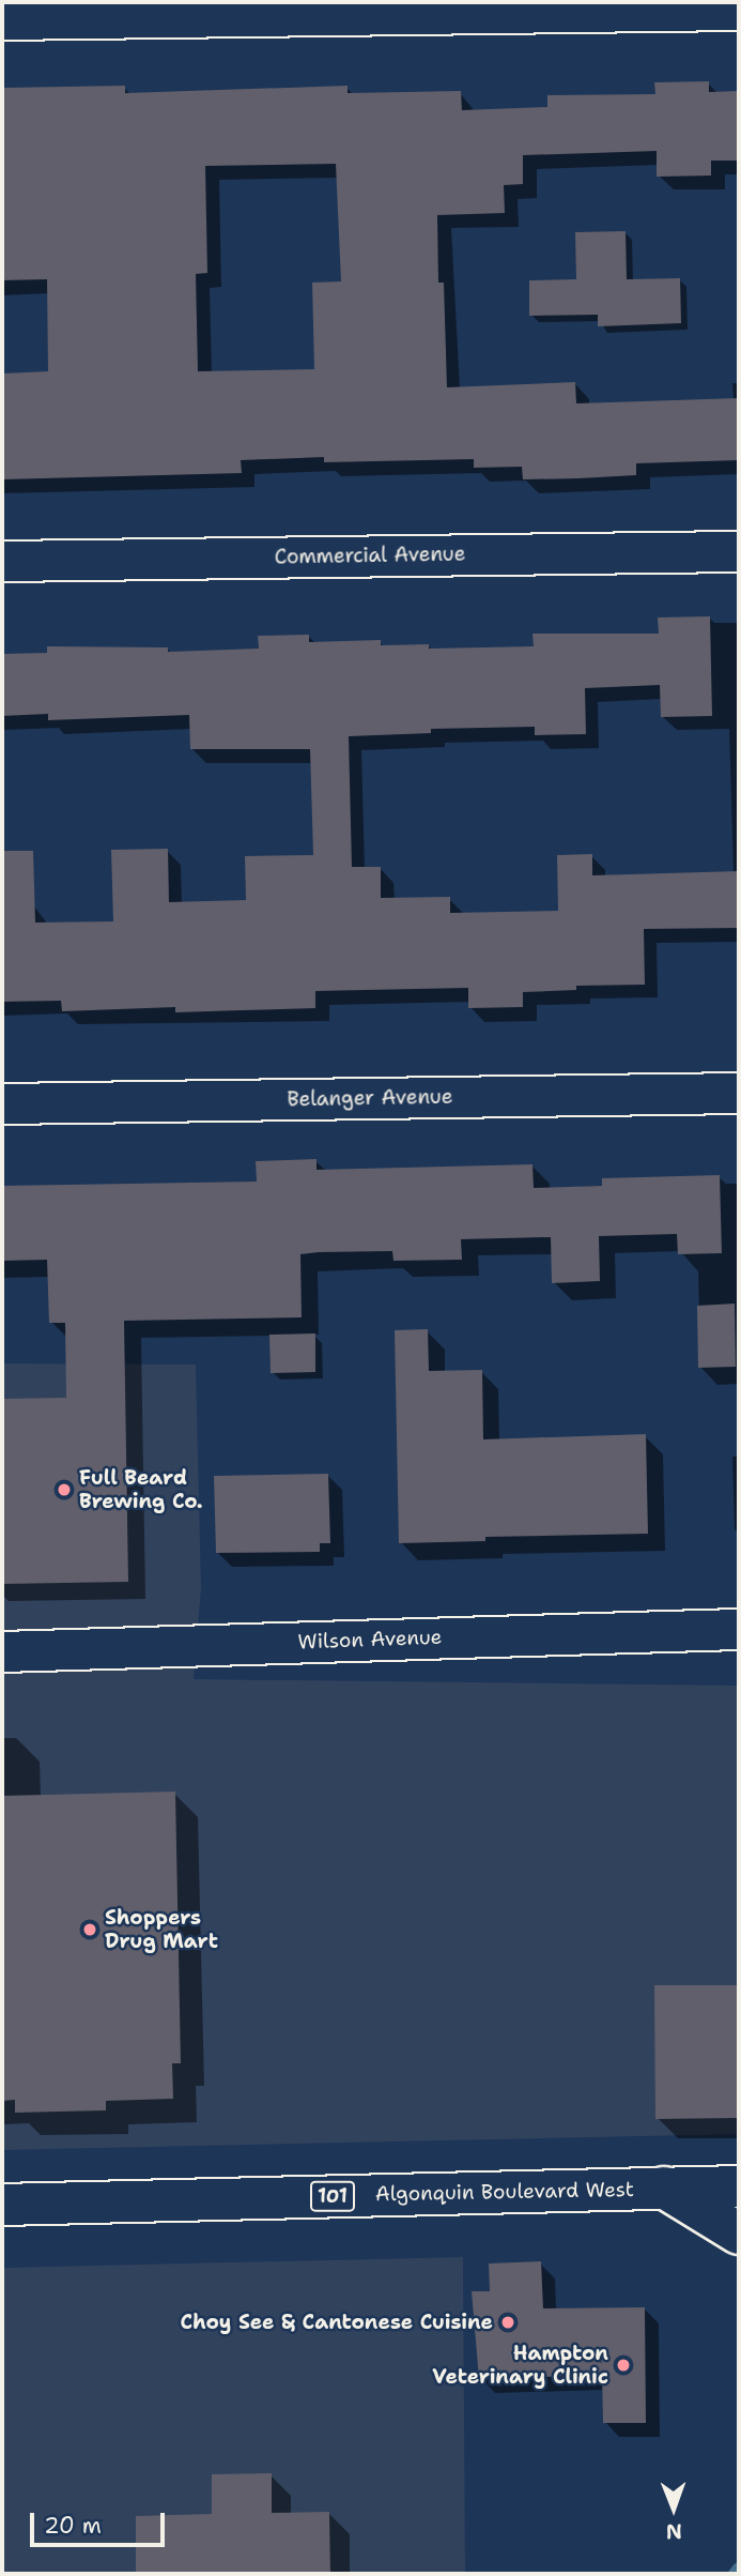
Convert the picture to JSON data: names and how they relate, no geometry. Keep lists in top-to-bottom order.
{
  "streets": {
    "main road": ["Algonquin Boulevard West", "101"],
    "street": ["Commercial Avenue", "Belanger Avenue", "Wilson Avenue"]
  },
  "places": [
    "Full Beard Brewing Co.",
    "Shoppers Drug Mart",
    "Choy See & Cantonese Cuisine",
    "Hampton Veterinary Clinic"
  ],
  "scale_bar": "20 m",
  "north": "bottom"
}
